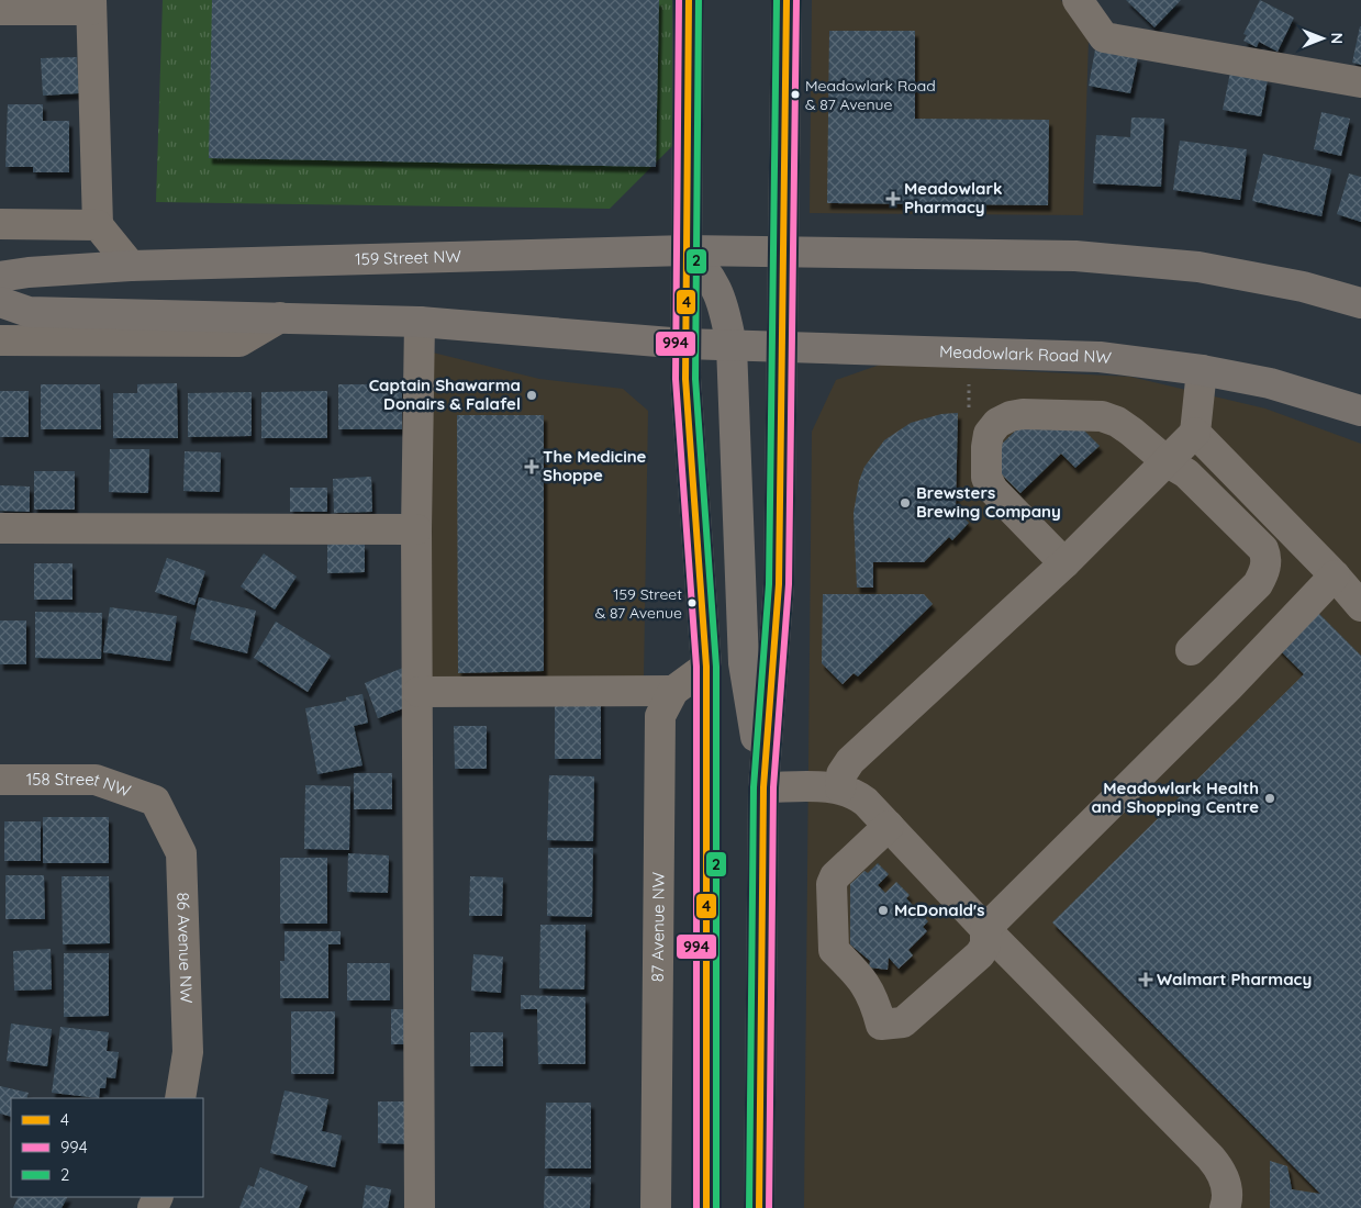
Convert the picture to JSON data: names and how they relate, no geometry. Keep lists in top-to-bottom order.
{
  "streets": {
    "main road": ["159 Street NW", "Meadowlark Road NW"],
    "street": ["158 Street NW", "87 Avenue NW", "86 Avenue NW"]
  },
  "crossings": [
    ["158 Street NW", "86 Avenue NW"]
  ],
  "places": {
    "other": [
      "Meadowlark Road & 87 Avenue",
      "Captain Shawarma Donairs & Falafel",
      "Brewsters Brewing Company",
      "159 Street & 87 Avenue",
      "Meadowlark Health and Shopping Centre",
      "McDonald's"
    ],
    "health": ["Meadowlark Pharmacy", "The Medicine Shoppe", "Walmart Pharmacy"]
  },
  "lines": ["transit line 4", "transit line 994", "transit line 2"],
  "legend": ["4", "994", "2"],
  "north": "right"
}
